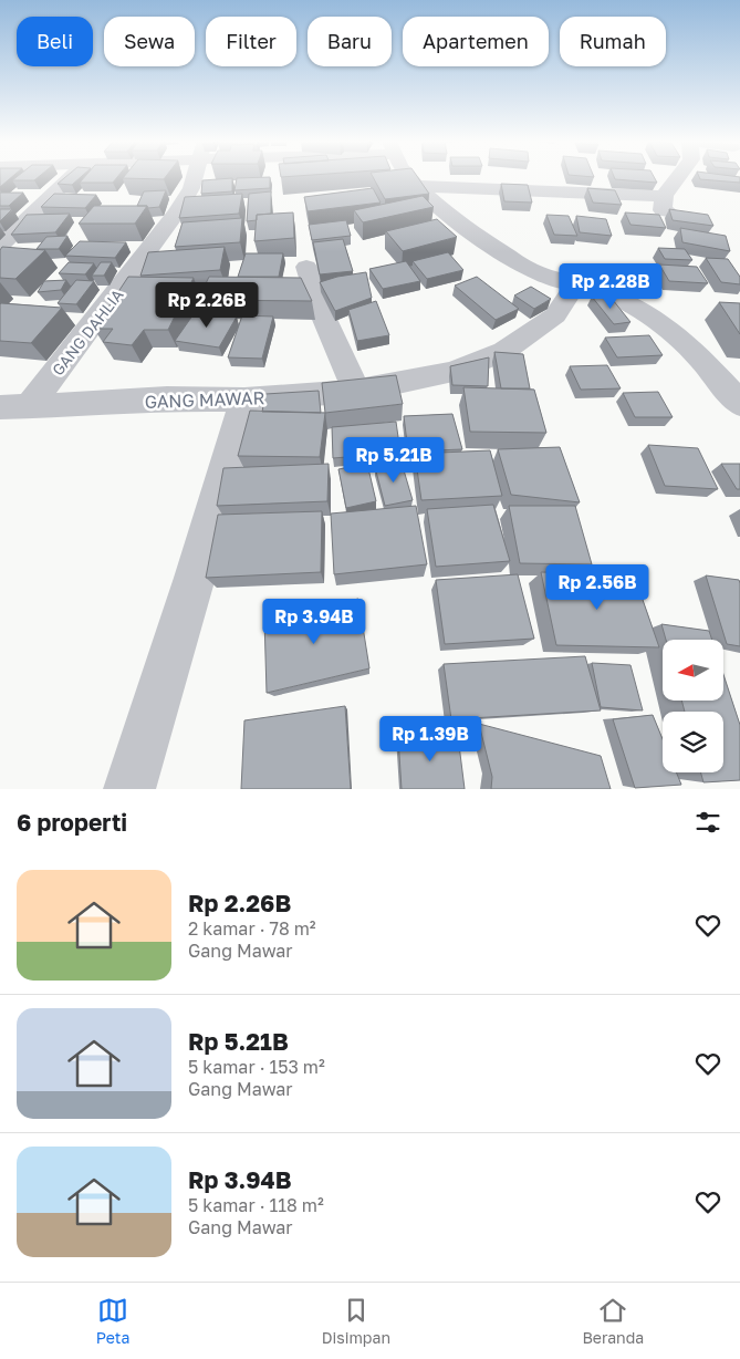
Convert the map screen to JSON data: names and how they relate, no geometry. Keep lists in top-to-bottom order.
{
  "streets": {
    "street": ["GANG DAHLIA", "GANG MAWAR"]
  },
  "crossings": [
    ["GANG DAHLIA", "GANG MAWAR"]
  ],
  "north": "left",
  "page": {
    "chip": [
      "Beli",
      "Sewa",
      "Filter",
      "Baru",
      "Apartemen",
      "Rumah"
    ],
    "price": [
      "Rp 2.28B",
      "Rp 2.26B",
      "Rp 5.21B",
      "Rp 2.56B",
      "Rp 3.94B",
      "Rp 1.39B"
    ],
    "heading": "6 properti",
    "list": [
      {
        "name": "Rp 2.26B",
        "note": "2 kamar · 78 m² · Gang Mawar"
      },
      {
        "name": "Rp 5.21B",
        "note": "5 kamar · 153 m² · Gang Mawar"
      },
      {
        "name": "Rp 3.94B",
        "note": "5 kamar · 118 m² · Gang Mawar"
      }
    ],
    "tabs": ["Peta", "Disimpan", "Beranda"]
  }
}
